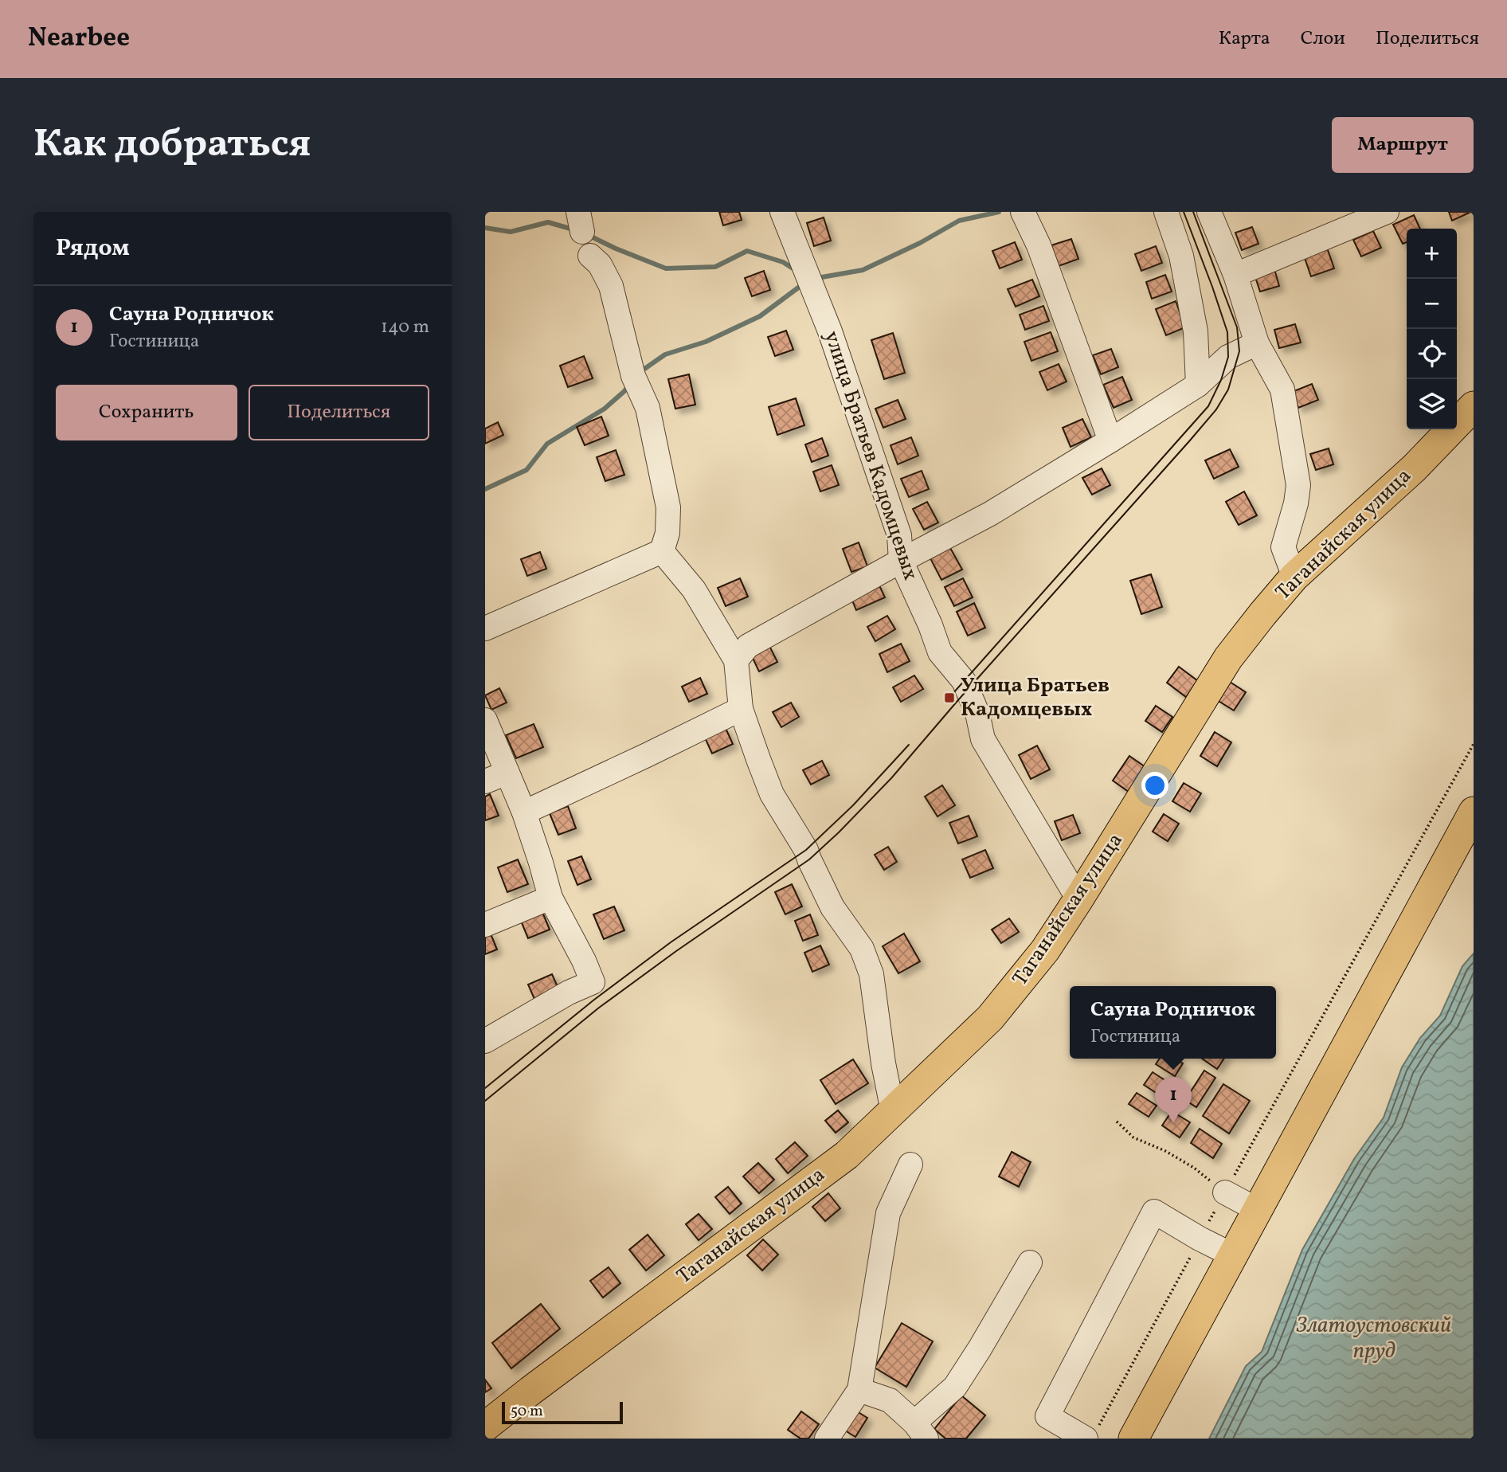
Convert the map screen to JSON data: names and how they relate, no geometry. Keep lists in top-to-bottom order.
{
  "streets": {
    "main road": ["Таганайская улица"],
    "street": ["улица Братьев Кадомцевых"]
  },
  "crossings": [
    ["улица Братьев Кадомцевых", "Таганайская улица"]
  ],
  "water": ["Златоустовский пруд"],
  "places": {
    "transit": ["Улица Братьев Кадомцевых"]
  },
  "scale_bar": "50 m",
  "page": {
    "header": "Nearbee",
    "nav": ["Карта", "Слои", "Поделиться"],
    "buttons": [
      "Маршрут",
      ["Сохранить", "Поделиться"]
    ],
    "title": "Как добраться",
    "heading": "Рядом",
    "map_buttons": ["+", "−"],
    "list": [
      {
        "mark": "1",
        "name": "Сауна Родничок",
        "note": "Гостиница",
        "value": "140 m"
      }
    ],
    "popup": ["Сауна Родничок", "Гостиница"],
    "pins": "1",
    "scale": "50 m"
  }
}
